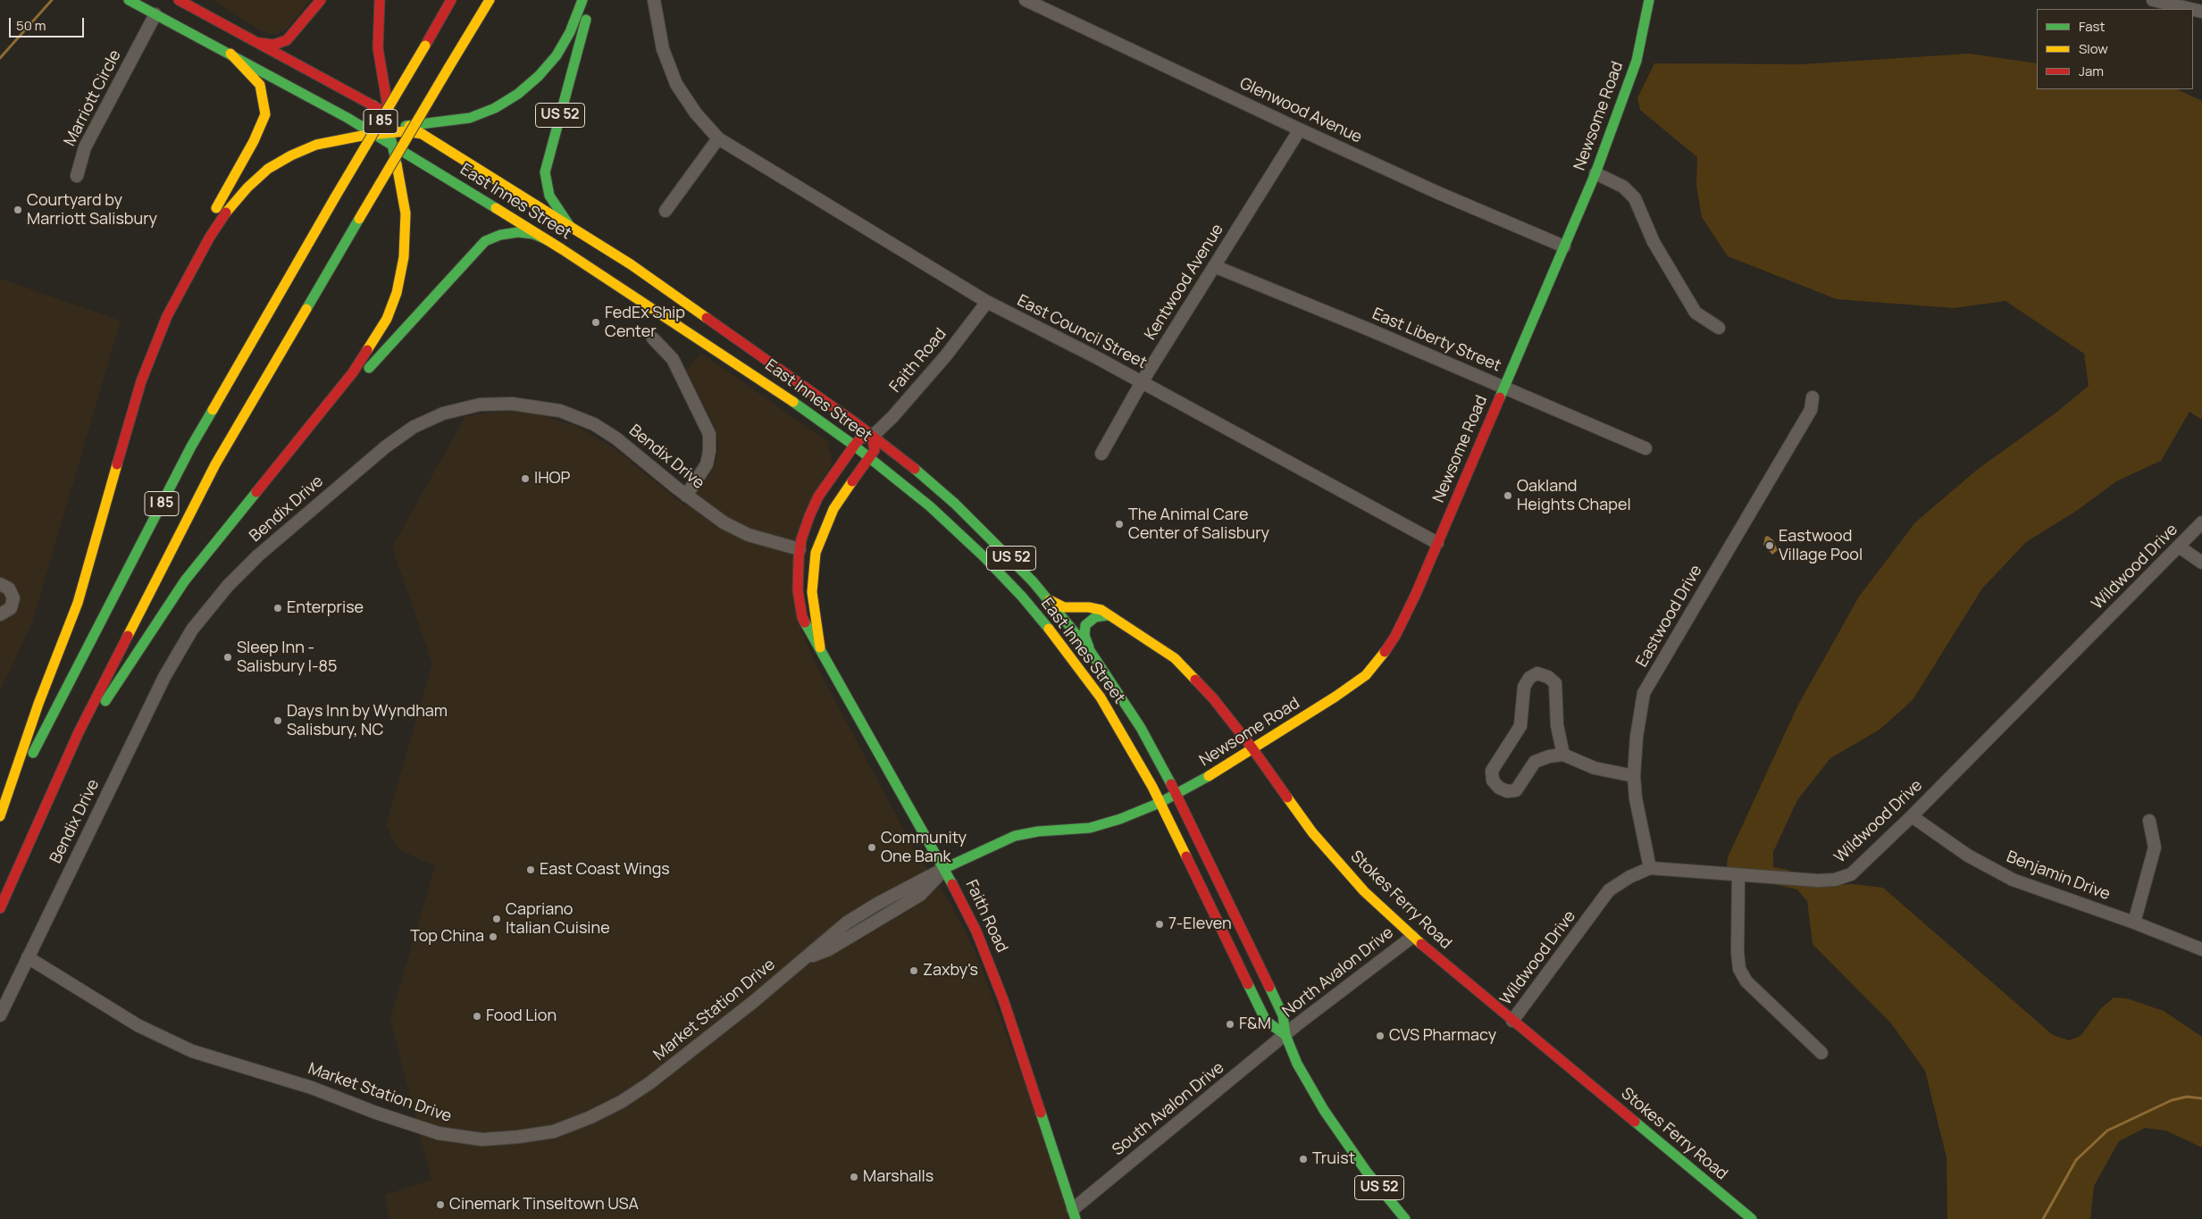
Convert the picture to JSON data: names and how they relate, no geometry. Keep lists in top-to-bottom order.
{
  "streets": {
    "main road": [
      "US 52",
      "Newsome Road",
      "I 85",
      "East Innes Street",
      "Faith Road",
      "Stokes Ferry Road",
      "Market Station Drive"
    ],
    "street": [
      "Marriott Circle",
      "Glenwood Avenue",
      "Kentwood Avenue",
      "East Council Street",
      "East Liberty Street",
      "Bendix Drive",
      "Wildwood Drive",
      "Eastwood Drive",
      "Benjamin Drive",
      "North Avalon Drive",
      "South Avalon Drive"
    ]
  },
  "crossings": [
    ["Marriott Circle", "East Innes Street"],
    ["Glenwood Avenue", "Newsome Road"],
    ["Glenwood Avenue", "Kentwood Avenue"],
    ["US 52", "East Innes Street"],
    ["Newsome Road", "East Innes Street"],
    ["Newsome Road", "East Council Street"],
    ["Newsome Road", "East Liberty Street"],
    ["Newsome Road", "Stokes Ferry Road"],
    ["Newsome Road", "Market Station Drive"],
    ["East Innes Street", "Faith Road"],
    ["East Innes Street", "Stokes Ferry Road"],
    ["East Innes Street", "North Avalon Drive"],
    ["East Innes Street", "Market Station Drive"],
    ["East Innes Street", "South Avalon Drive"],
    ["Kentwood Avenue", "East Council Street"],
    ["Kentwood Avenue", "East Liberty Street"],
    ["East Council Street", "Faith Road"],
    ["Faith Road", "Bendix Drive"],
    ["Faith Road", "Market Station Drive"],
    ["Faith Road", "South Avalon Drive"],
    ["Bendix Drive", "Market Station Drive"],
    ["Wildwood Drive", "Eastwood Drive"],
    ["Wildwood Drive", "Benjamin Drive"],
    ["Wildwood Drive", "Stokes Ferry Road"],
    ["Stokes Ferry Road", "North Avalon Drive"],
    ["North Avalon Drive", "South Avalon Drive"]
  ],
  "places": [
    "Courtyard by Marriott Salisbury",
    "FedEx Ship Center",
    "IHOP",
    "Oakland Heights Chapel",
    "The Animal Care Center of Salisbury",
    "Eastwood Village Pool",
    "Enterprise",
    "Sleep Inn - Salisbury I-85",
    "Days Inn by Wyndham Salisbury, NC",
    "Community One Bank",
    "East Coast Wings",
    "Capriano Italian Cuisine",
    "7-Eleven",
    "Top China",
    "Zaxby's",
    "Food Lion",
    "F&M",
    "CVS Pharmacy",
    "Truist",
    "Marshalls",
    "Cinemark Tinseltown USA"
  ],
  "legend": ["Fast", "Slow", "Jam"],
  "scale_bar": "50 m"
}
